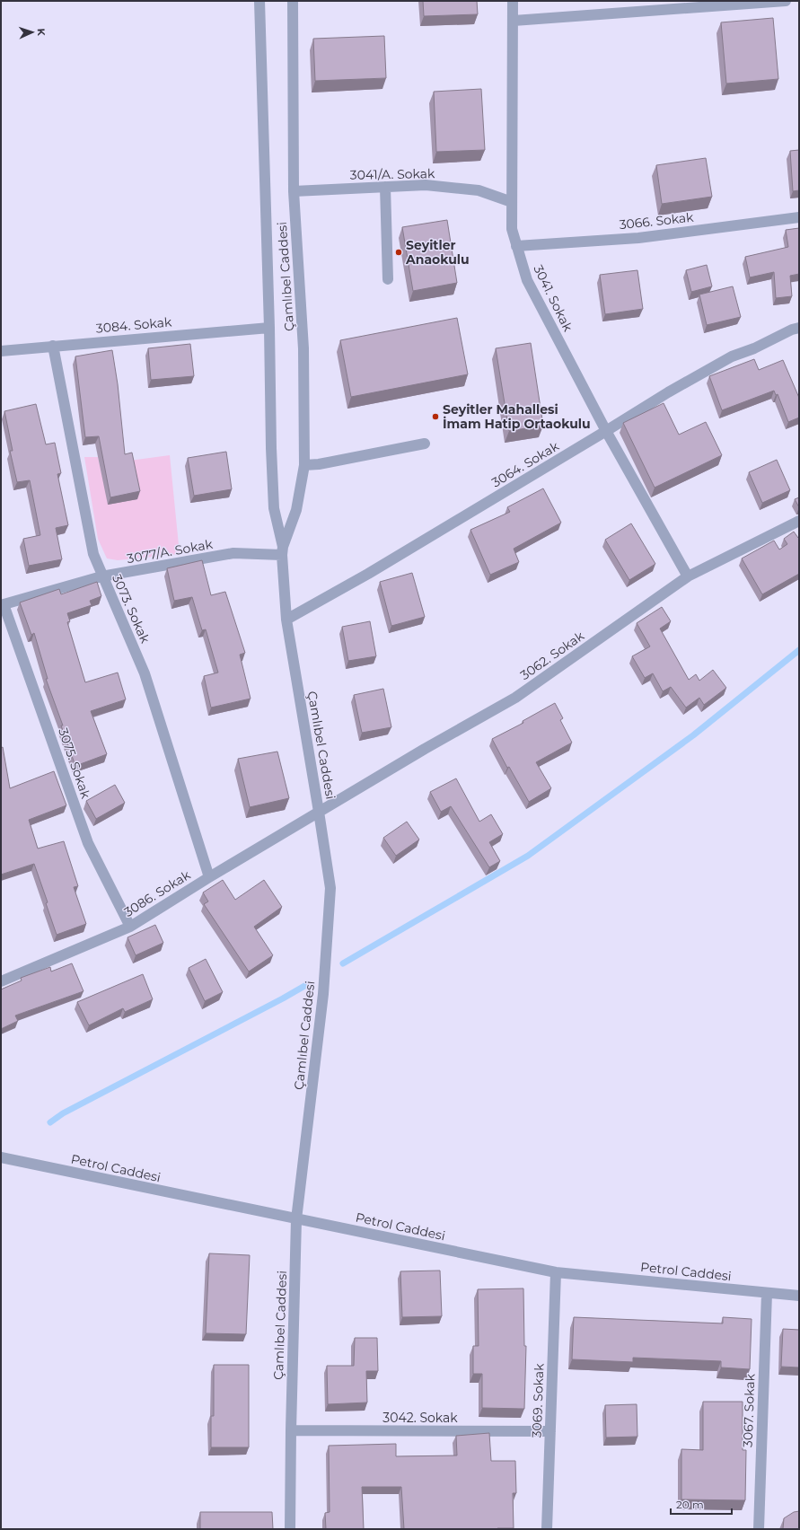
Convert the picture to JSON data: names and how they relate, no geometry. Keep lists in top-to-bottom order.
{
  "streets": {
    "street": [
      "3041/A. Sokak",
      "3066. Sokak",
      "Çamlıbel Caddesi",
      "3041. Sokak",
      "3084. Sokak",
      "3064. Sokak",
      "3077/A. Sokak",
      "3073. Sokak",
      "3062. Sokak",
      "3075. Sokak",
      "3086. Sokak",
      "Petrol Caddesi",
      "3069. Sokak",
      "3067. Sokak",
      "3042. Sokak"
    ]
  },
  "crossings": [
    ["3041/A. Sokak", "Çamlıbel Caddesi"],
    ["3041/A. Sokak", "3041. Sokak"],
    ["3066. Sokak", "3041. Sokak"],
    ["Çamlıbel Caddesi", "3084. Sokak"],
    ["Çamlıbel Caddesi", "3064. Sokak"],
    ["Çamlıbel Caddesi", "3077/A. Sokak"],
    ["Çamlıbel Caddesi", "3062. Sokak"],
    ["Çamlıbel Caddesi", "3086. Sokak"],
    ["Çamlıbel Caddesi", "Petrol Caddesi"],
    ["Çamlıbel Caddesi", "3042. Sokak"],
    ["3041. Sokak", "3064. Sokak"],
    ["3041. Sokak", "3062. Sokak"],
    ["3084. Sokak", "3073. Sokak"],
    ["3077/A. Sokak", "3073. Sokak"],
    ["3077/A. Sokak", "3075. Sokak"],
    ["3073. Sokak", "3086. Sokak"],
    ["3062. Sokak", "3086. Sokak"],
    ["3075. Sokak", "3086. Sokak"],
    ["Petrol Caddesi", "3069. Sokak"],
    ["Petrol Caddesi", "3067. Sokak"],
    ["3069. Sokak", "3042. Sokak"]
  ],
  "places": ["Seyitler Anaokulu", "Seyitler Mahallesi İmam Hatip Ortaokulu"],
  "scale_bar": "20 m",
  "north": "right"
}
